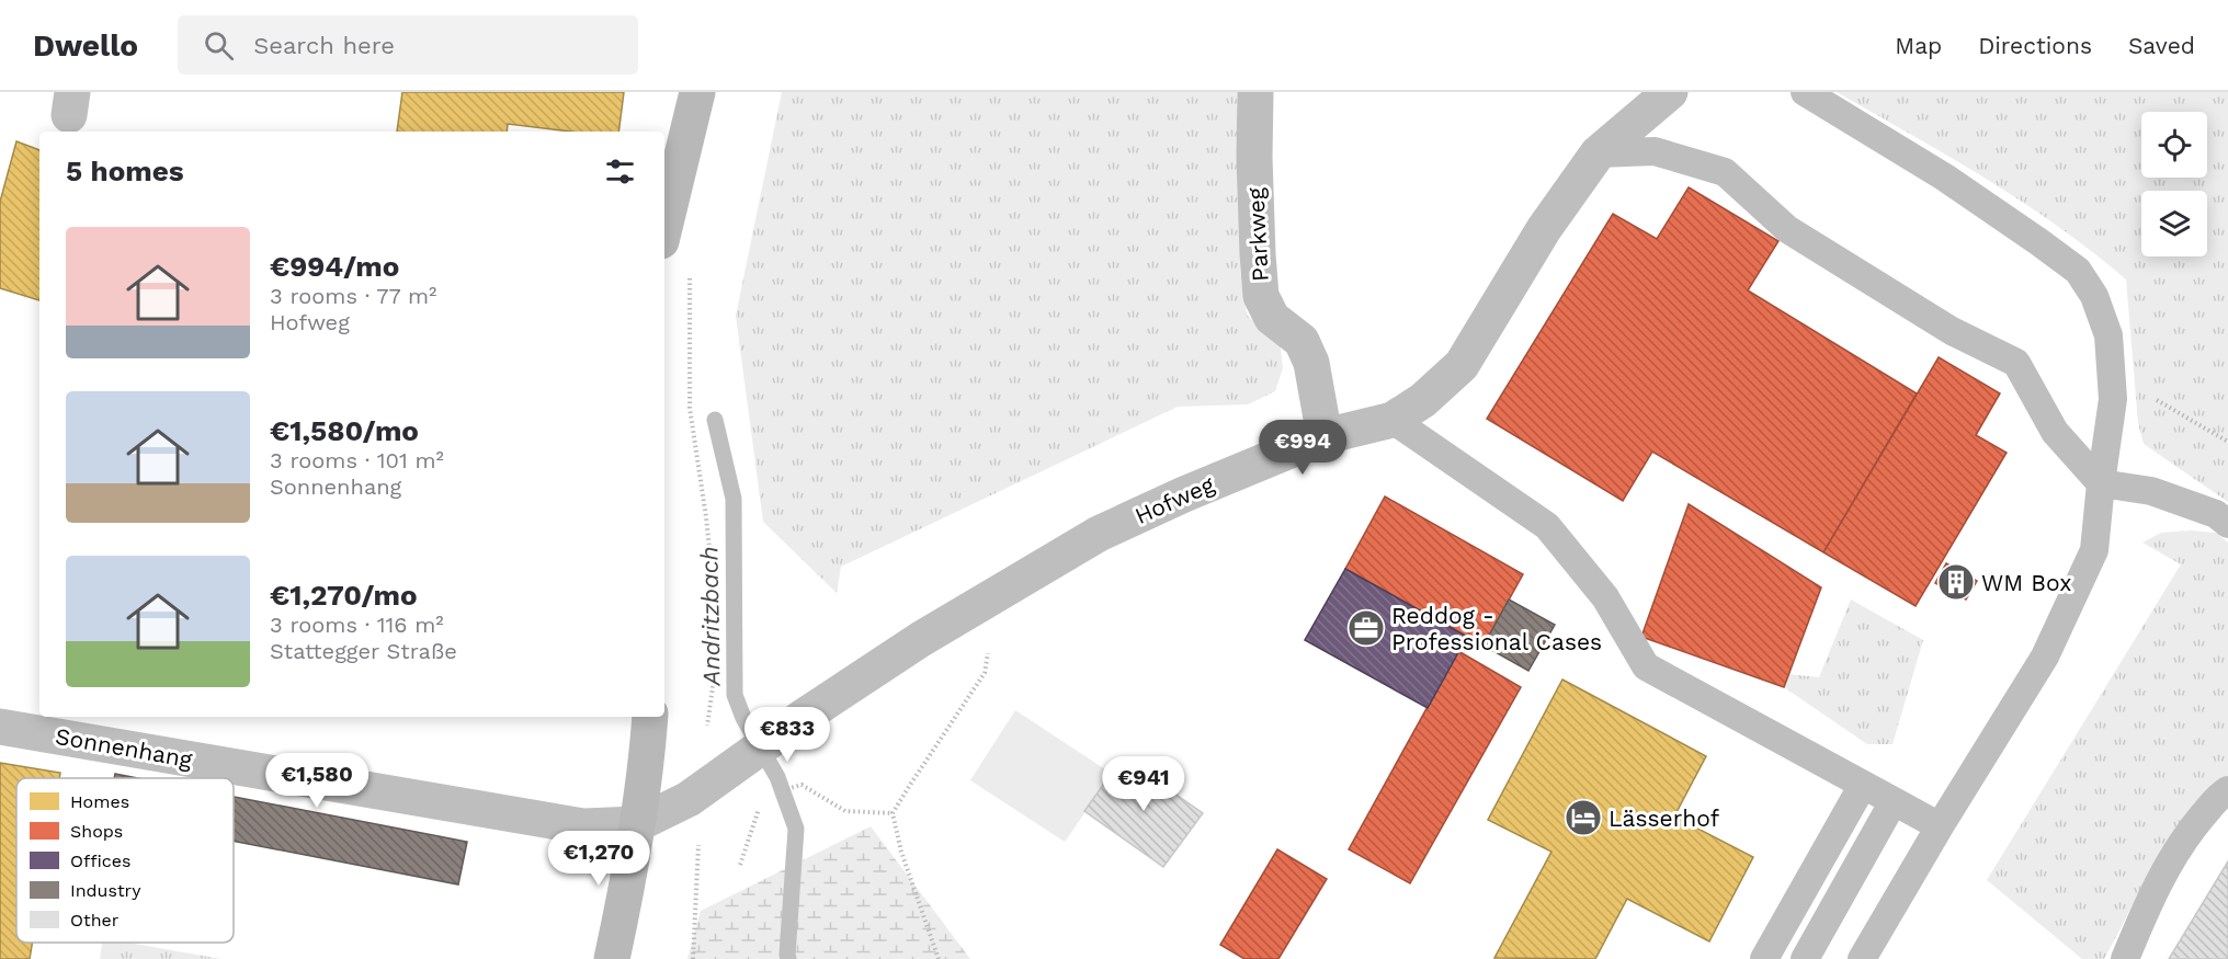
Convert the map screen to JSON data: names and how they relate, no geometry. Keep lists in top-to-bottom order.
{
  "streets": {
    "street": ["Parkweg", "Hofweg", "Sonnenhang"]
  },
  "crossings": [
    ["Parkweg", "Hofweg"],
    ["Hofweg", "Sonnenhang"]
  ],
  "water": ["Andritzbach"],
  "places": {
    "building": ["WM Box"],
    "office": ["Reddog - Professional Cases"],
    "hotel": ["Lässerhof"]
  },
  "legend": [
    "Homes",
    "Shops",
    "Offices",
    "Industry",
    "Other"
  ],
  "page": {
    "header": "Dwello",
    "search": "Search here",
    "nav": ["Map", "Directions", "Saved"],
    "heading": "5 homes",
    "list": [
      {
        "name": "€994/mo",
        "note": "3 rooms · 77 m² · Hofweg"
      },
      {
        "name": "€1,580/mo",
        "note": "3 rooms · 101 m² · Sonnenhang"
      },
      {
        "name": "€1,270/mo",
        "note": "3 rooms · 116 m² · Stattegger Straße"
      }
    ],
    "price": [
      "€994",
      "€833",
      "€1,580",
      "€941",
      "€1,270"
    ]
  }
}
